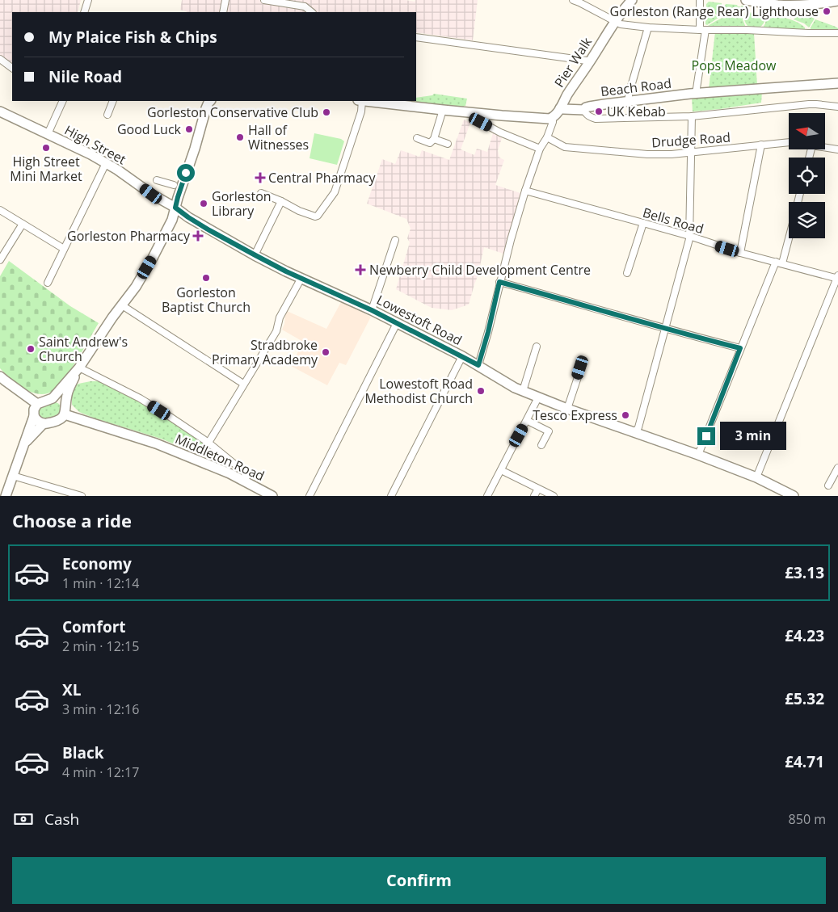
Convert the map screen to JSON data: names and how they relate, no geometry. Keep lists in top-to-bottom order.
{
  "streets": {
    "street": [
      "Pier Walk",
      "Beach Road",
      "Drudge Road",
      "High Street",
      "Bells Road",
      "Lowestoft Road",
      "Middleton Road"
    ]
  },
  "crossings": [
    ["Pier Walk", "Beach Road"],
    ["High Street", "Lowestoft Road"]
  ],
  "parks": ["Pops Meadow"],
  "places": {
    "other": [
      "Gorleston (Range Rear) Lighthouse",
      "UK Kebab",
      "Gorleston Conservative Club",
      "Good Luck",
      "Hall of Witnesses",
      "High Street Mini Market",
      "Gorleston Library",
      "Gorleston Baptist Church",
      "Saint Andrew's Church",
      "Stradbroke Primary Academy",
      "Lowestoft Road Methodist Church",
      "Tesco Express"
    ],
    "health": ["Central Pharmacy", "Gorleston Pharmacy", "Newberry Child Development Centre"]
  },
  "north": "left",
  "page": {
    "banner": ["My Plaice Fish & Chips", "Nile Road"],
    "bubble": "3 min",
    "heading": "Choose a ride",
    "list": [
      {
        "name": "Economy",
        "note": "1 min · 12:14",
        "value": "£3.13"
      },
      {
        "name": "Comfort",
        "note": "2 min · 12:15",
        "value": "£4.23"
      },
      {
        "name": "XL",
        "note": "3 min · 12:16",
        "value": "£5.32"
      },
      {
        "name": "Black",
        "note": "4 min · 12:17",
        "value": "£4.71"
      }
    ],
    "pay": ["Cash", "850 m"],
    "buttons": "Confirm"
  }
}
